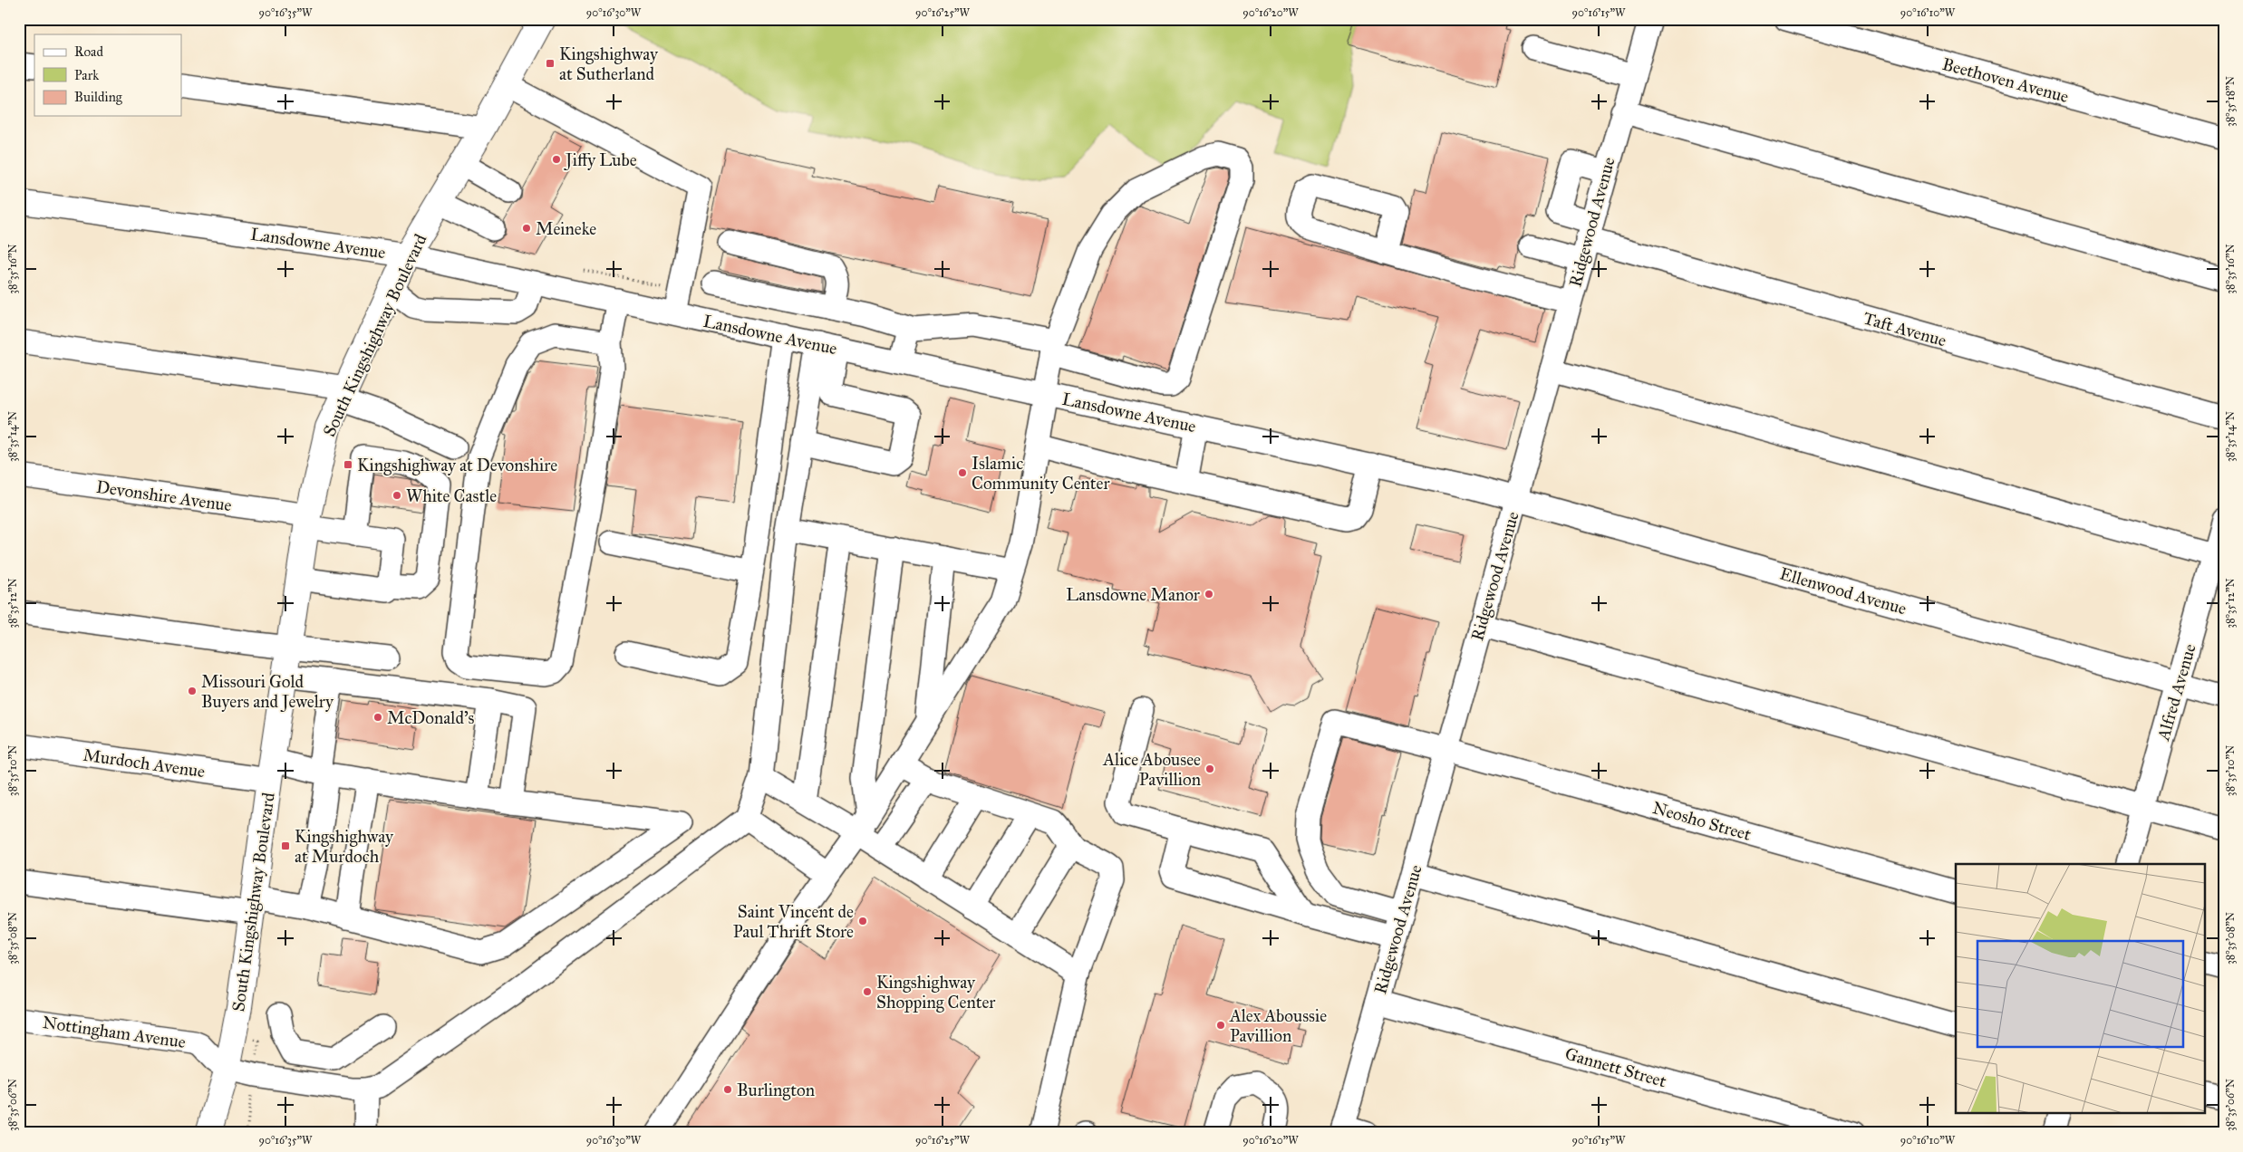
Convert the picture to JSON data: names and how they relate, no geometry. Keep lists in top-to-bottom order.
{
  "streets": {
    "main road": ["South Kingshighway Boulevard"],
    "street": [
      "Beethoven Avenue",
      "Ridgewood Avenue",
      "Lansdowne Avenue",
      "Taft Avenue",
      "Devonshire Avenue",
      "Ellenwood Avenue",
      "Alfred Avenue",
      "Murdoch Avenue",
      "Neosho Street",
      "Nottingham Avenue",
      "Gannett Street"
    ]
  },
  "crossings": [
    ["Ridgewood Avenue", "Lansdowne Avenue"],
    ["Ridgewood Avenue", "Taft Avenue"],
    ["Ridgewood Avenue", "Ellenwood Avenue"],
    ["Ridgewood Avenue", "Neosho Street"],
    ["Ridgewood Avenue", "Gannett Street"],
    ["Lansdowne Avenue", "South Kingshighway Boulevard"],
    ["Lansdowne Avenue", "Ellenwood Avenue"],
    ["South Kingshighway Boulevard", "Devonshire Avenue"],
    ["South Kingshighway Boulevard", "Murdoch Avenue"],
    ["South Kingshighway Boulevard", "Nottingham Avenue"],
    ["Ellenwood Avenue", "Alfred Avenue"]
  ],
  "places": {
    "transit": ["Kingshighway at Sutherland", "Kingshighway at Devonshire", "Kingshighway at Murdoch"],
    "other": [
      "Jiffy Lube",
      "Meineke",
      "Islamic Community Center",
      "White Castle",
      "Lansdowne Manor",
      "Missouri Gold Buyers and Jewelry",
      "McDonald's",
      "Alice Abousee Pavillion",
      "Saint Vincent de Paul Thrift Store",
      "Kingshighway Shopping Center",
      "Alex Aboussie Pavillion",
      "Burlington"
    ]
  },
  "legend": ["Road", "Park", "Building"],
  "coordinates": [
    "90°16'35\"W",
    "90°16'30\"W",
    "90°16'25\"W",
    "90°16'20\"W",
    "90°16'15\"W",
    "90°16'10\"W",
    "38°35'18\"N",
    "38°35'16\"N",
    "38°35'14\"N",
    "38°35'12\"N",
    "38°35'10\"N",
    "38°35'08\"N",
    "38°35'06\"N"
  ]
}
